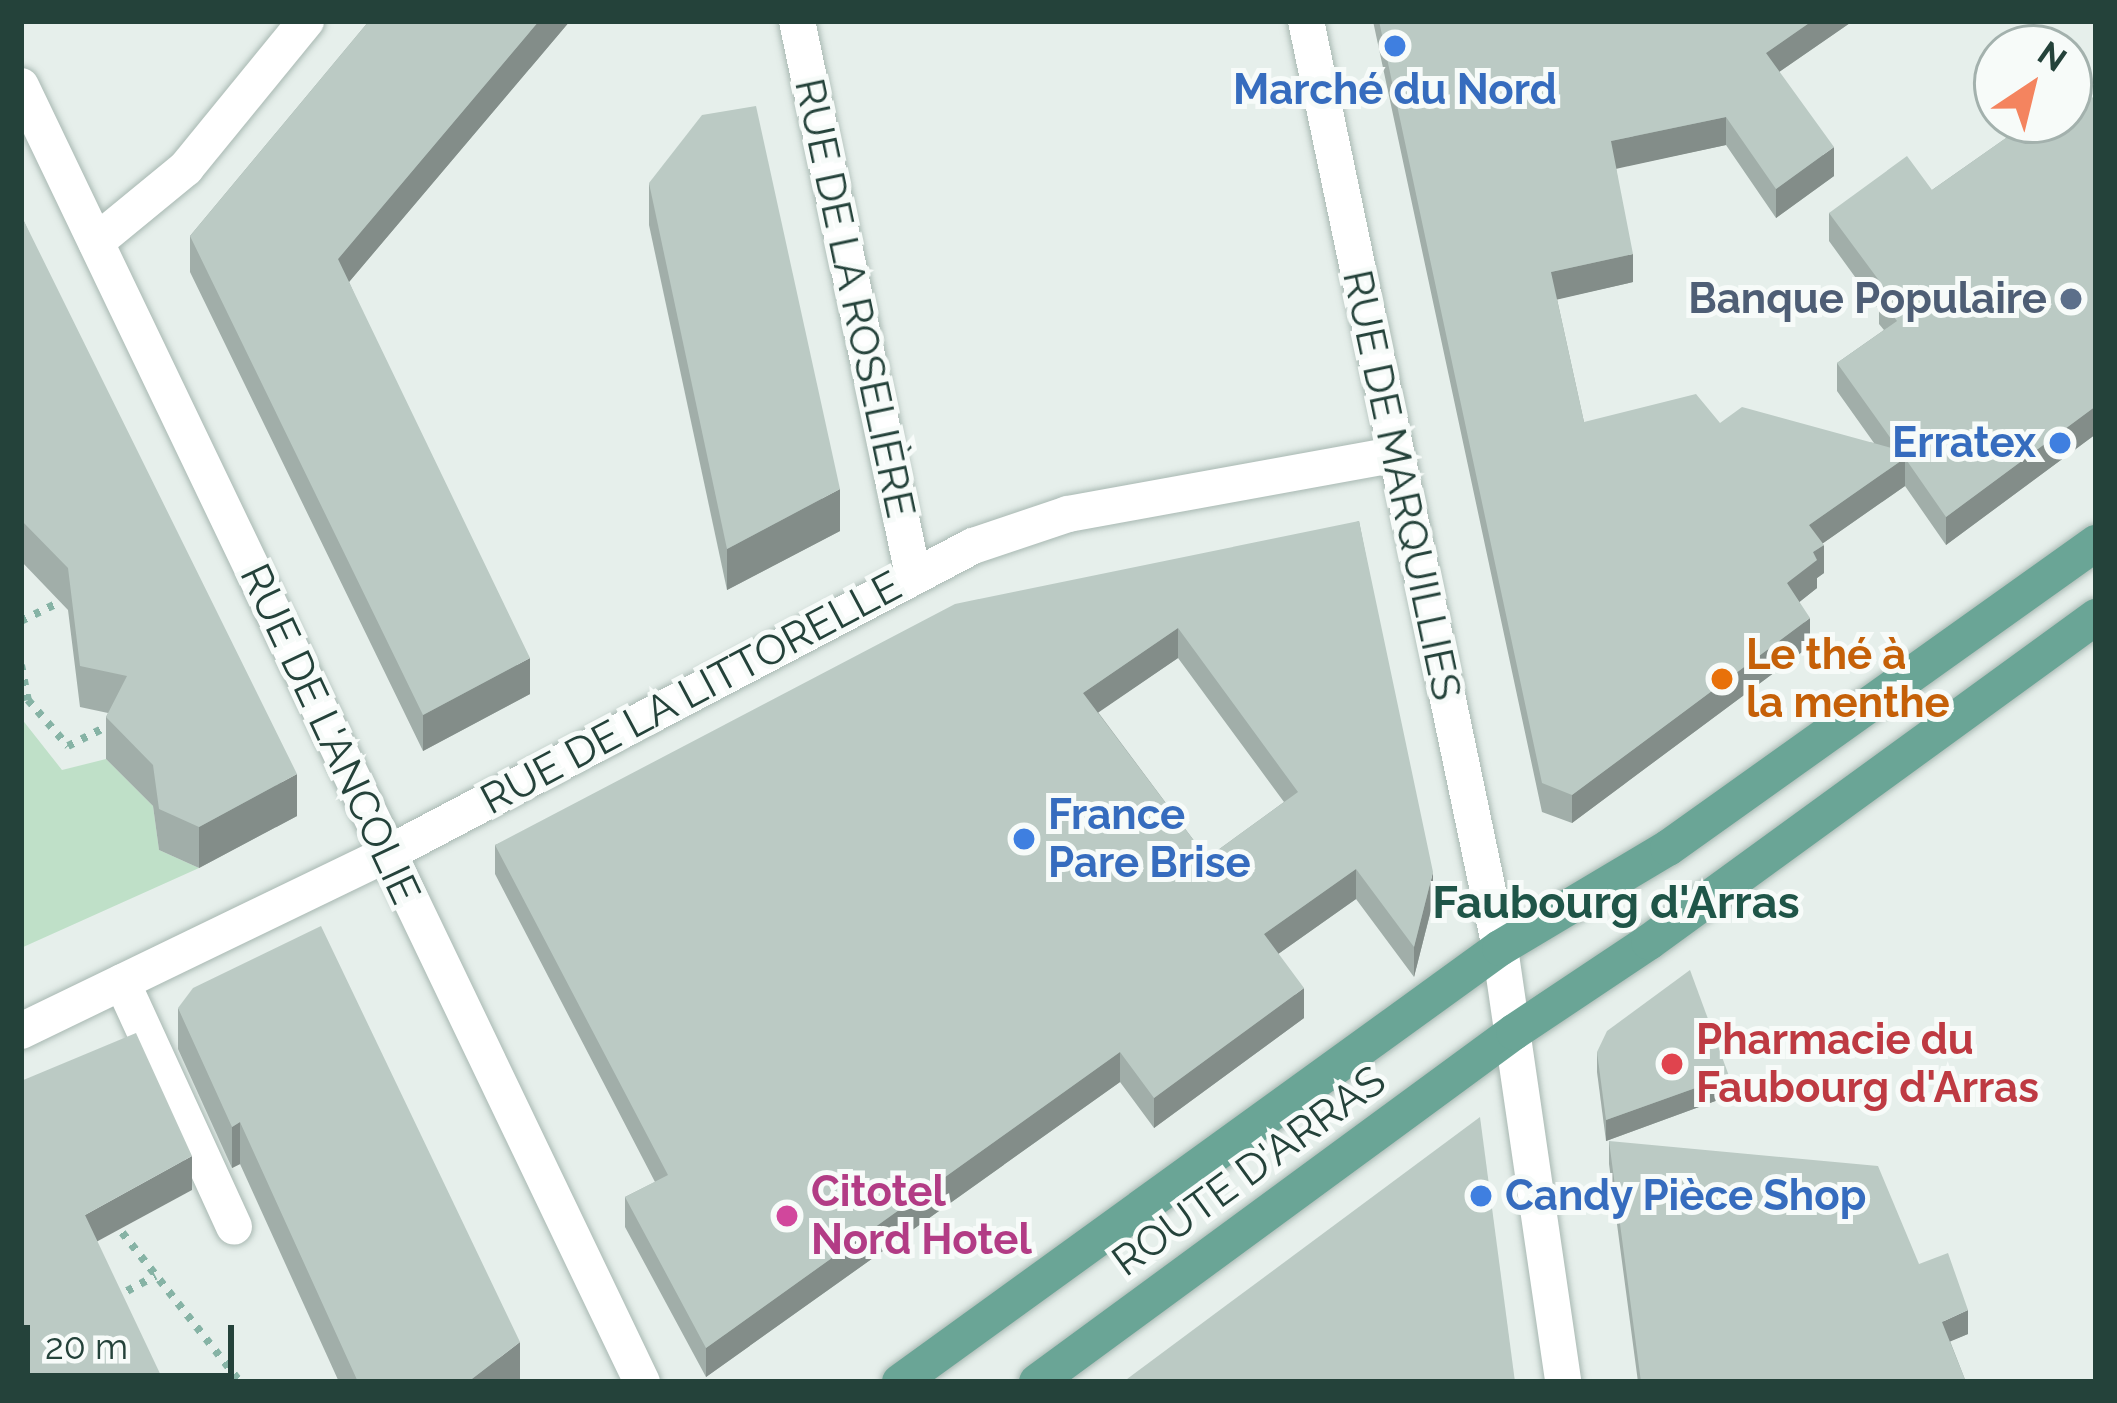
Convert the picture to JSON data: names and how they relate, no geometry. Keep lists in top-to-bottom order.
{
  "streets": {
    "main road": ["ROUTE D'ARRAS"],
    "street": [
      "RUE DE LA ROSELIÈRE",
      "RUE DE MARQUILLIES",
      "RUE DE LA LITTORELLE",
      "RUE DE L'ANCOLIE"
    ]
  },
  "crossings": [
    ["RUE DE LA ROSELIÈRE", "RUE DE LA LITTORELLE"],
    ["RUE DE MARQUILLIES", "RUE DE LA LITTORELLE"],
    ["RUE DE MARQUILLIES", "ROUTE D'ARRAS"],
    ["RUE DE LA LITTORELLE", "RUE DE L'ANCOLIE"]
  ],
  "districts": ["Faubourg d'Arras"],
  "places": [
    "Marché du Nord",
    "Banque Populaire",
    "Erratex",
    "Le thé à la menthe",
    "France Pare Brise",
    "Pharmacie du Faubourg d'Arras",
    "Candy Pièce Shop",
    "Citotel Nord Hotel"
  ],
  "scale_bar": "20 m",
  "north": "top right"
}
